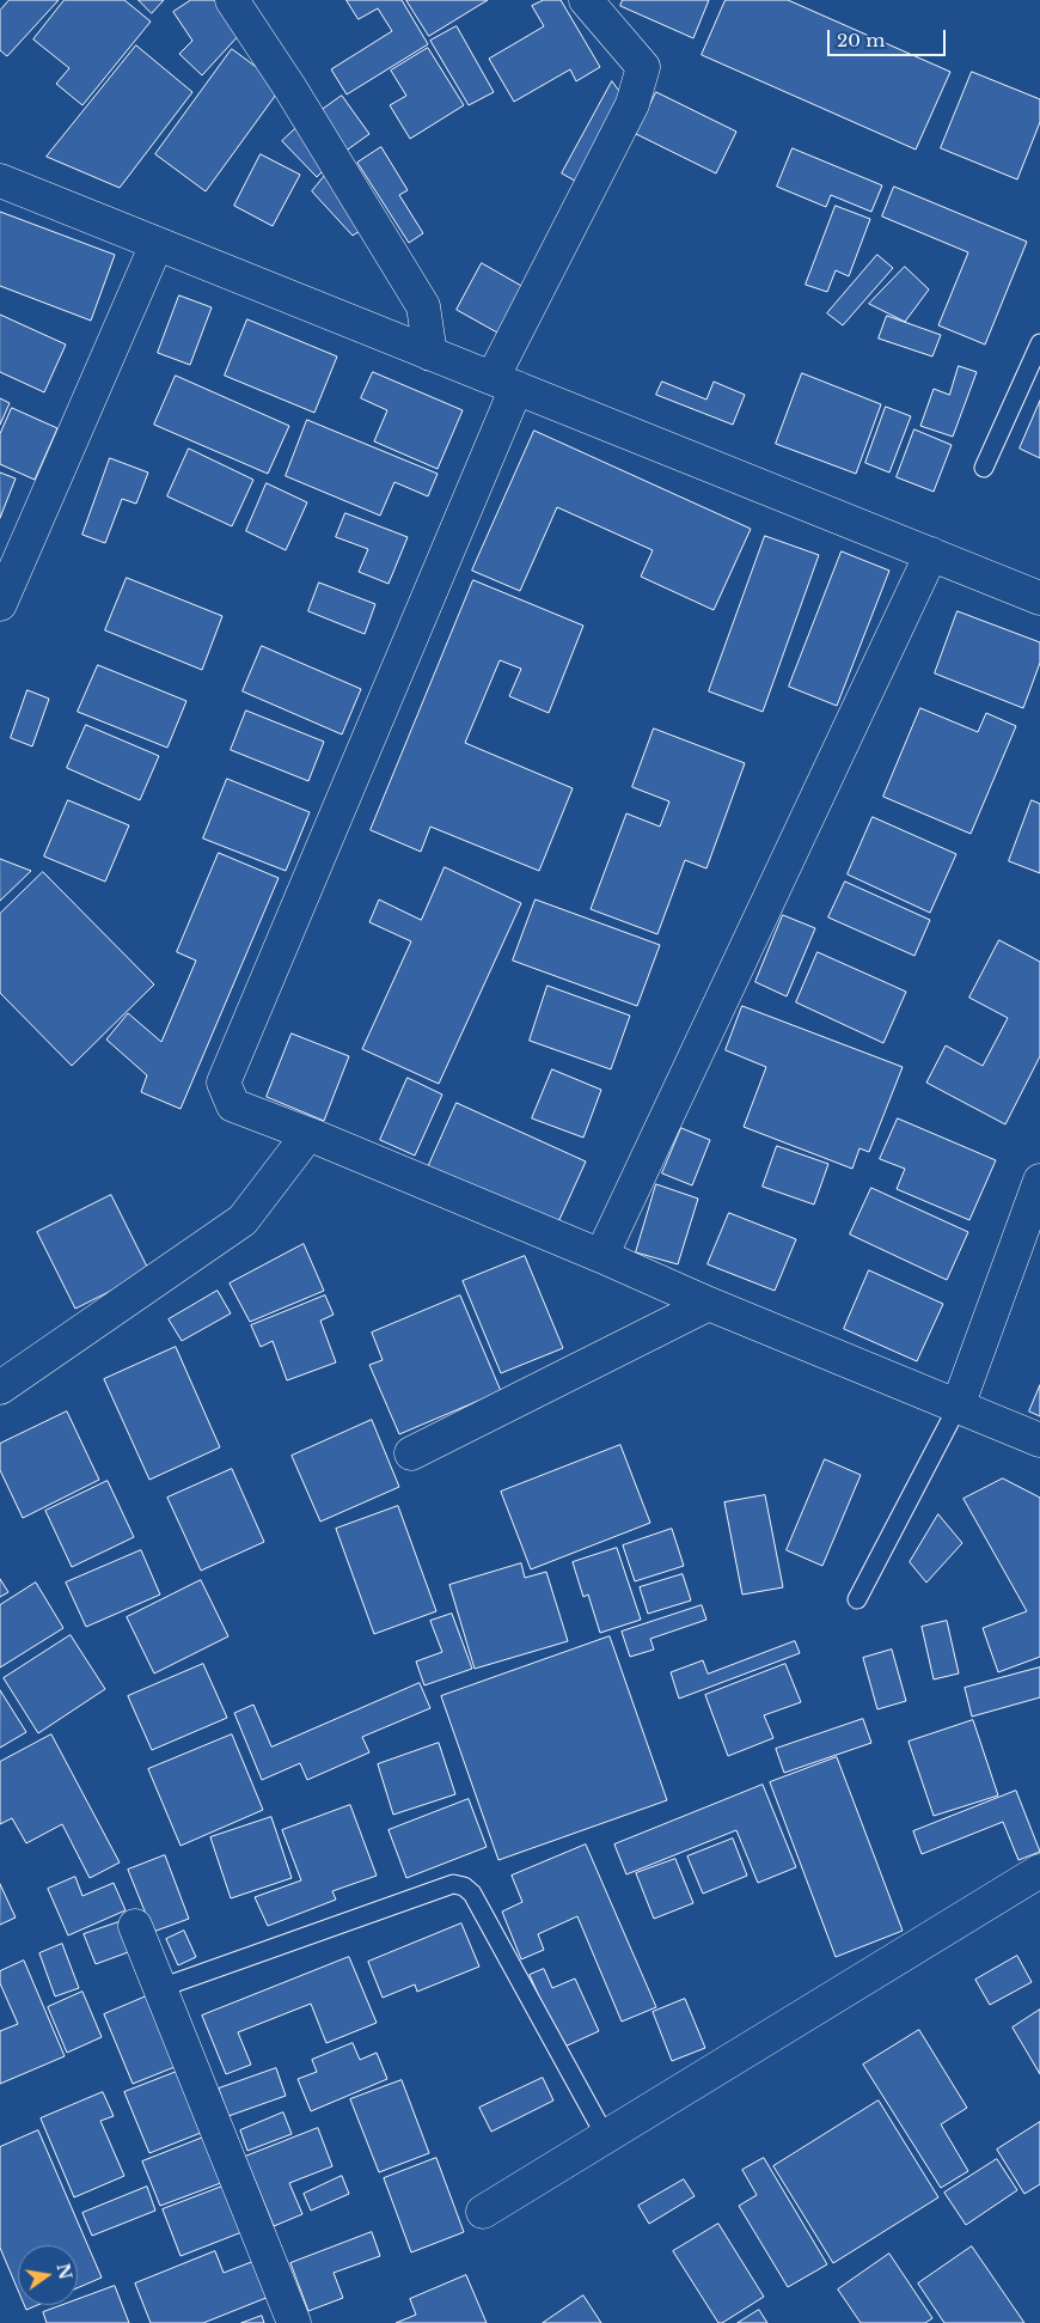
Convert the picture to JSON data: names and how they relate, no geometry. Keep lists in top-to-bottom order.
{
  "scale_bar": "20 m",
  "north": "right"
}
